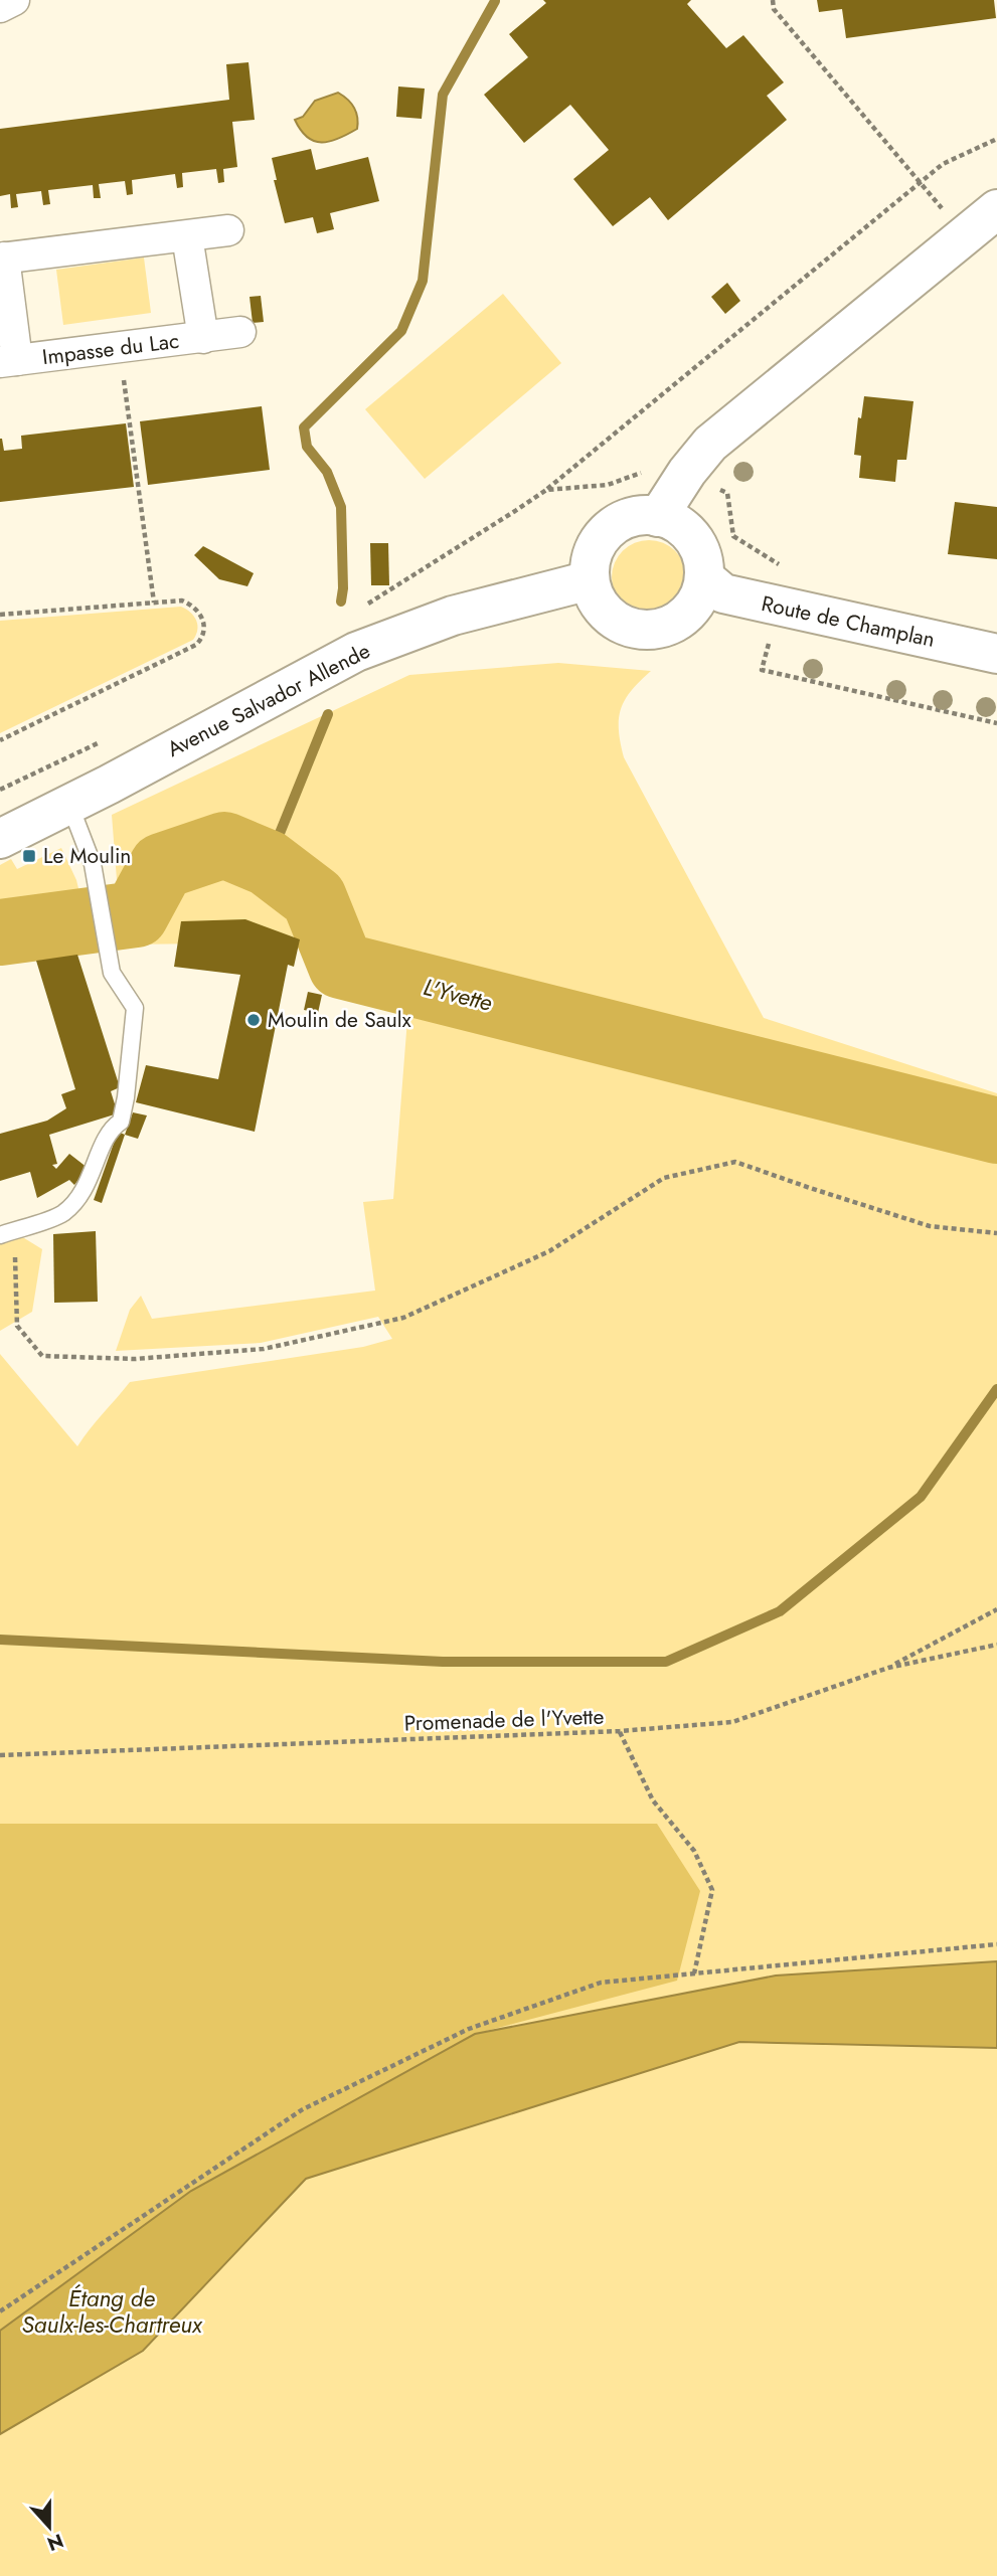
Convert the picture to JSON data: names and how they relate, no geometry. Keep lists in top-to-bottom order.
{
  "streets": {
    "main road": ["Route de Champlan", "Avenue Salvador Allende"],
    "street": ["Impasse du Lac"],
    "path": ["Promenade de l'Yvette"]
  },
  "crossings": [
    ["Route de Champlan", "Avenue Salvador Allende"]
  ],
  "water": ["L'Yvette", "Étang de Saulx-les-Chartreux"],
  "places": {
    "transit": ["Le Moulin"],
    "other": ["Moulin de Saulx"]
  },
  "north": "bottom"
}
